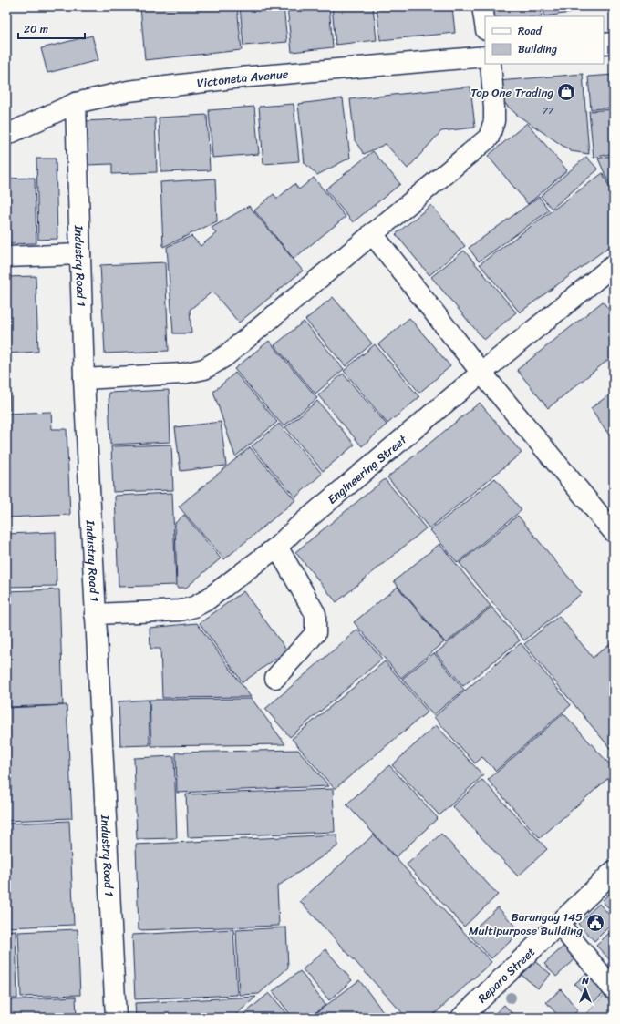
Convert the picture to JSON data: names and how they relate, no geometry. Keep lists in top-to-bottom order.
{
  "streets": {
    "street": [
      "Victoneta Avenue",
      "Industry Road 1",
      "Engineering Street",
      "Reparo Street"
    ]
  },
  "crossings": [
    ["Victoneta Avenue", "Industry Road 1"],
    ["Industry Road 1", "Engineering Street"]
  ],
  "places": {
    "shop": ["Top One Trading"],
    "public building": ["Barangay 145 Multipurpose Building"]
  },
  "house_numbers": ["77"],
  "legend": ["Road", "Building"],
  "scale_bar": "20 m",
  "north": "top"
}
